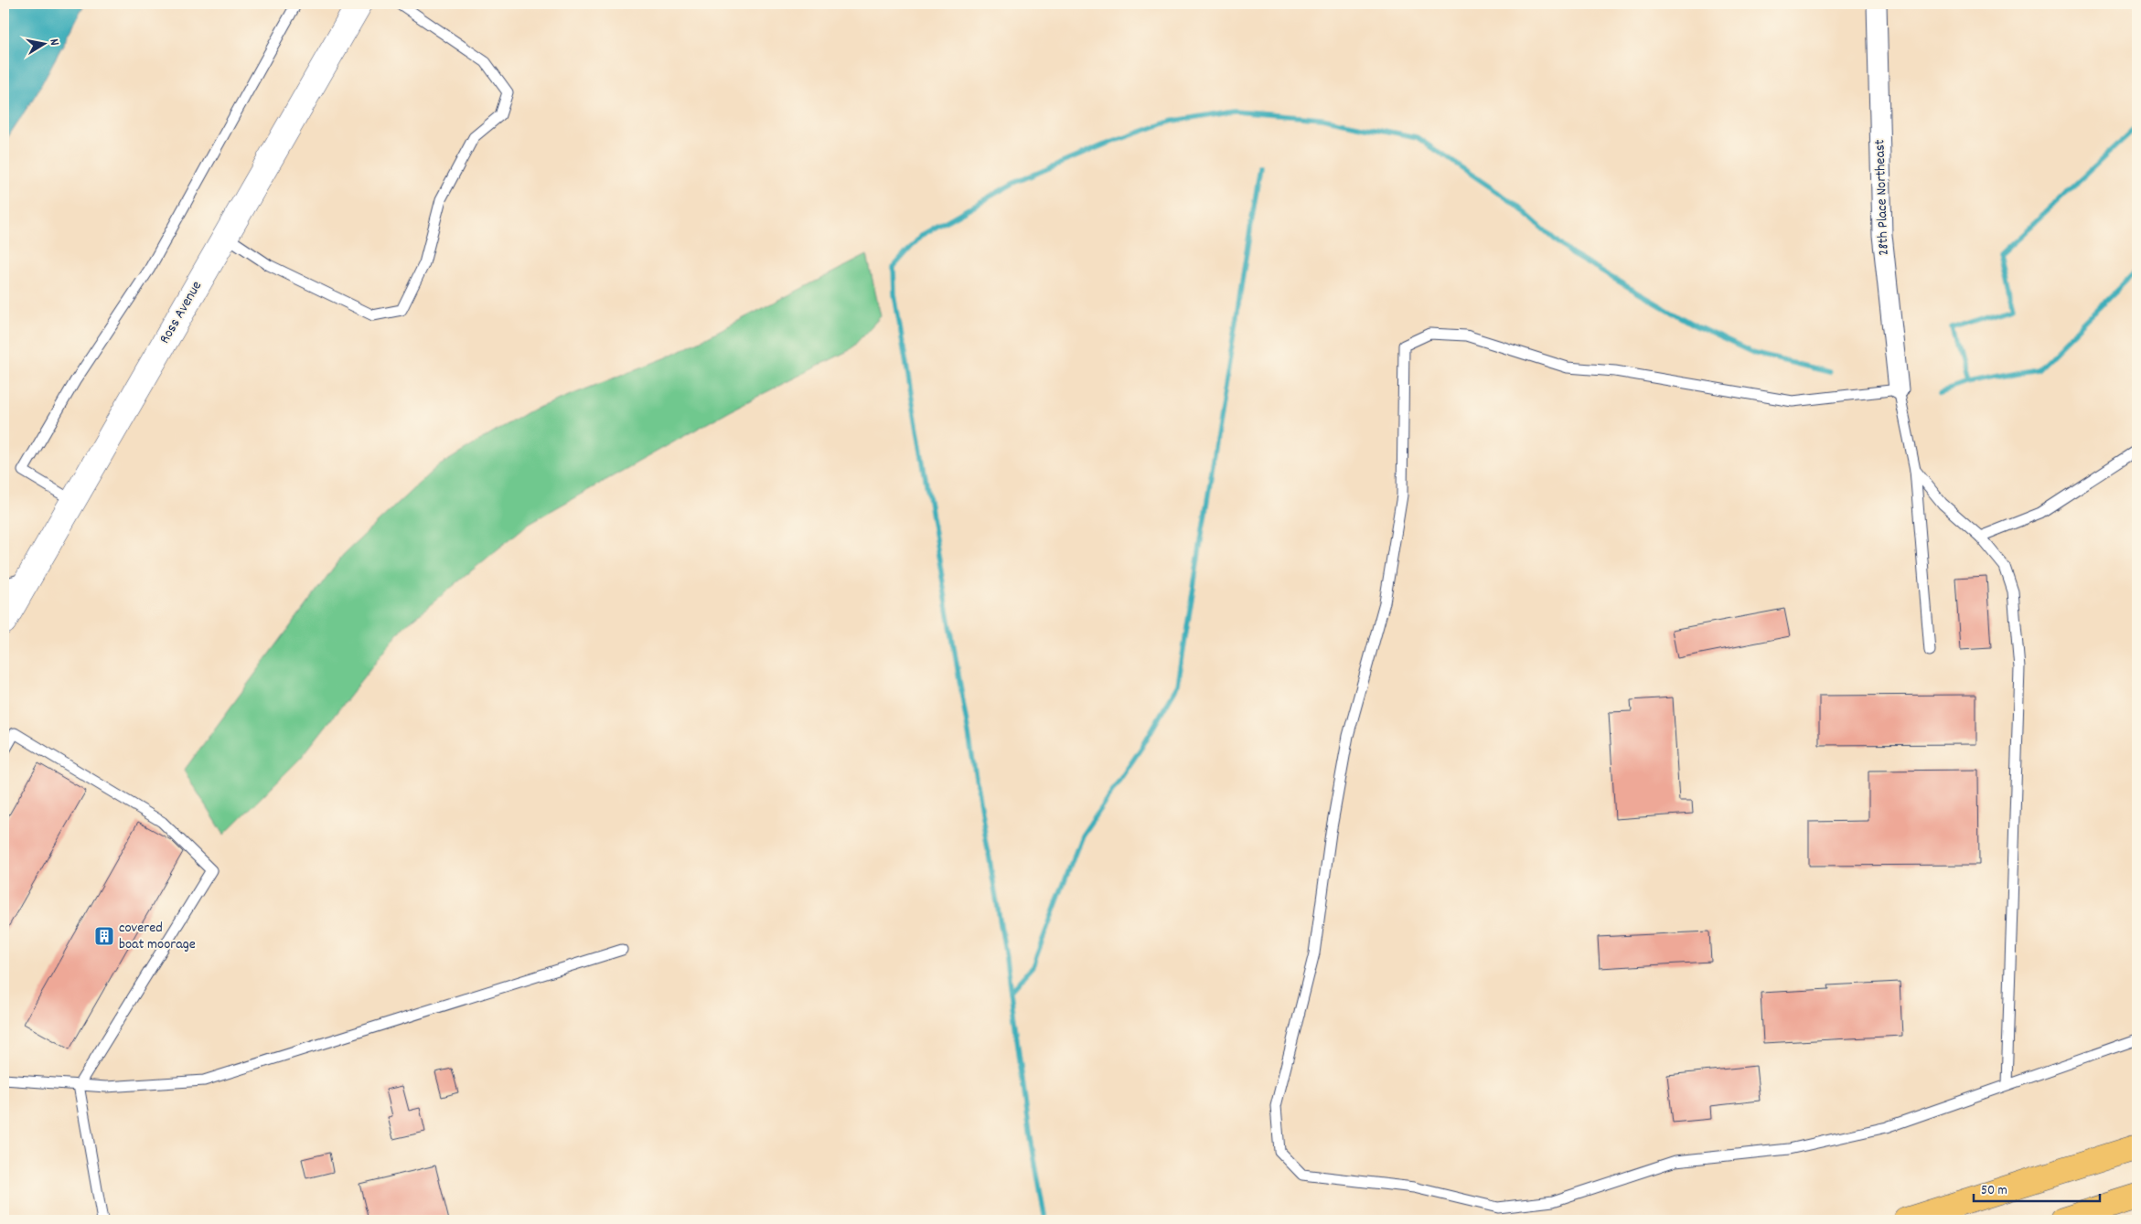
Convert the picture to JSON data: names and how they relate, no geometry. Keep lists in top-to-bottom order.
{
  "streets": {
    "street": ["28th Place Northeast", "Ross Avenue"]
  },
  "places": {
    "building": ["covered boat moorage"]
  },
  "scale_bar": "50 m",
  "north": "right"
}
